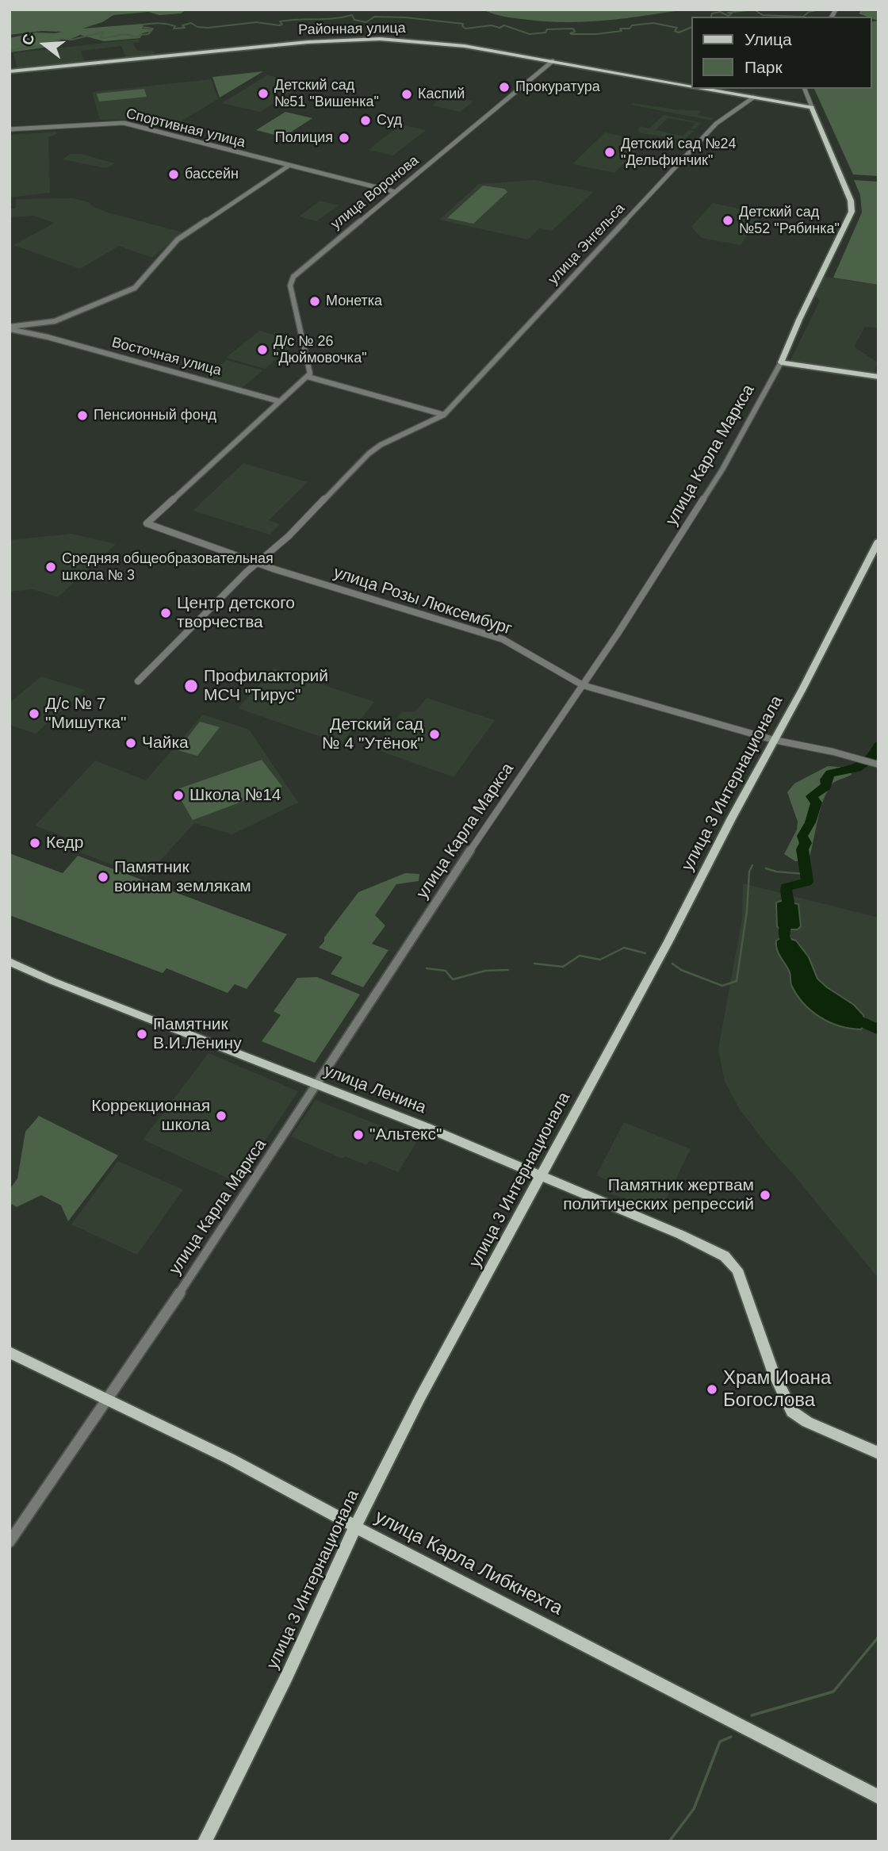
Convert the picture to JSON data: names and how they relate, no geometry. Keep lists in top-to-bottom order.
{
  "streets": {
    "main road": [
      "Районная улица",
      "улица Карла Маркса",
      "улица 3 Интернационала",
      "улица Ленина",
      "улица Карла Либкнехта"
    ],
    "street": [
      "Спортивная улица",
      "улица Воронова",
      "улица Энгельса",
      "Восточная улица",
      "улица Розы Люксембург"
    ]
  },
  "crossings": [
    ["Районная улица", "улица Воронова"],
    ["Районная улица", "улица Энгельса"],
    ["Районная улица", "улица Карла Маркса"],
    ["Спортивная улица", "улица Воронова"],
    ["улица Энгельса", "улица Розы Люксембург"],
    ["Восточная улица", "улица Розы Люксембург"],
    ["улица Карла Маркса", "улица Розы Люксембург"],
    ["улица Карла Маркса", "улица Ленина"],
    ["улица Карла Маркса", "улица Карла Либкнехта"],
    ["улица Розы Люксембург", "улица 3 Интернационала"],
    ["улица 3 Интернационала", "улица Ленина"],
    ["улица 3 Интернационала", "улица Карла Либкнехта"]
  ],
  "places": [
    "Прокуратура",
    "Детский сад №51 \"Вишенка\"",
    "Каспий",
    "Суд",
    "Полиция",
    "Детский сад №24 \"Дельфинчик\"",
    "бассейн",
    "Детский сад №52 \"Рябинка\"",
    "Монетка",
    "Д/с № 26 \"Дюймовочка\"",
    "Пенсионный фонд",
    "Средняя общеобразовательная школа № 3",
    "Центр детского творчества",
    "Профилакторий МСЧ \"Тирус\"",
    "Д/с № 7 \"Мишутка\"",
    "Детский сад № 4 \"Утёнок\"",
    "Чайка",
    "Школа №14",
    "Кедр",
    "Памятник воинам землякам",
    "Памятник В.И.Ленину",
    "Коррекционная школа",
    "\"Альтекс\"",
    "Памятник жертвам политических репрессий",
    "Храм Иоана Богослова"
  ],
  "legend": ["Улица", "Парк"],
  "north": "left"
}
